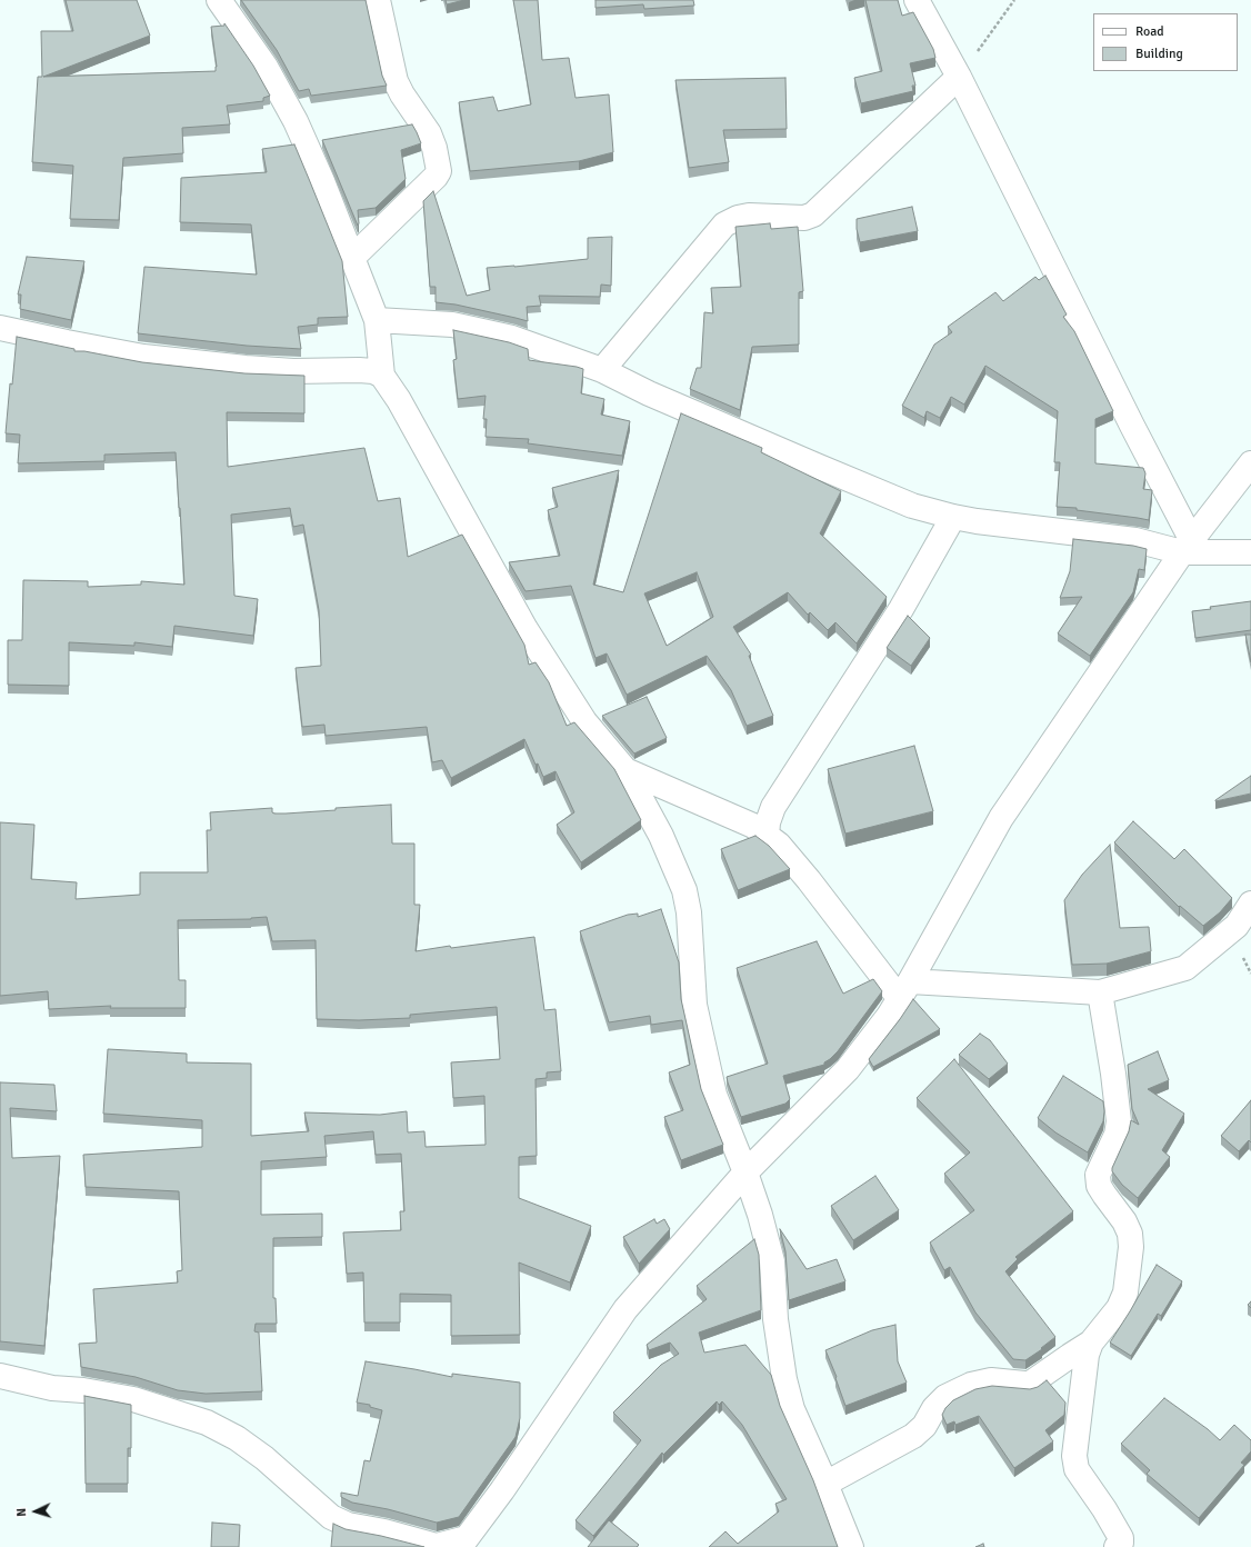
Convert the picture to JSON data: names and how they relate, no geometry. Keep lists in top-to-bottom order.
{
  "legend": ["Road", "Building"],
  "north": "left"
}
